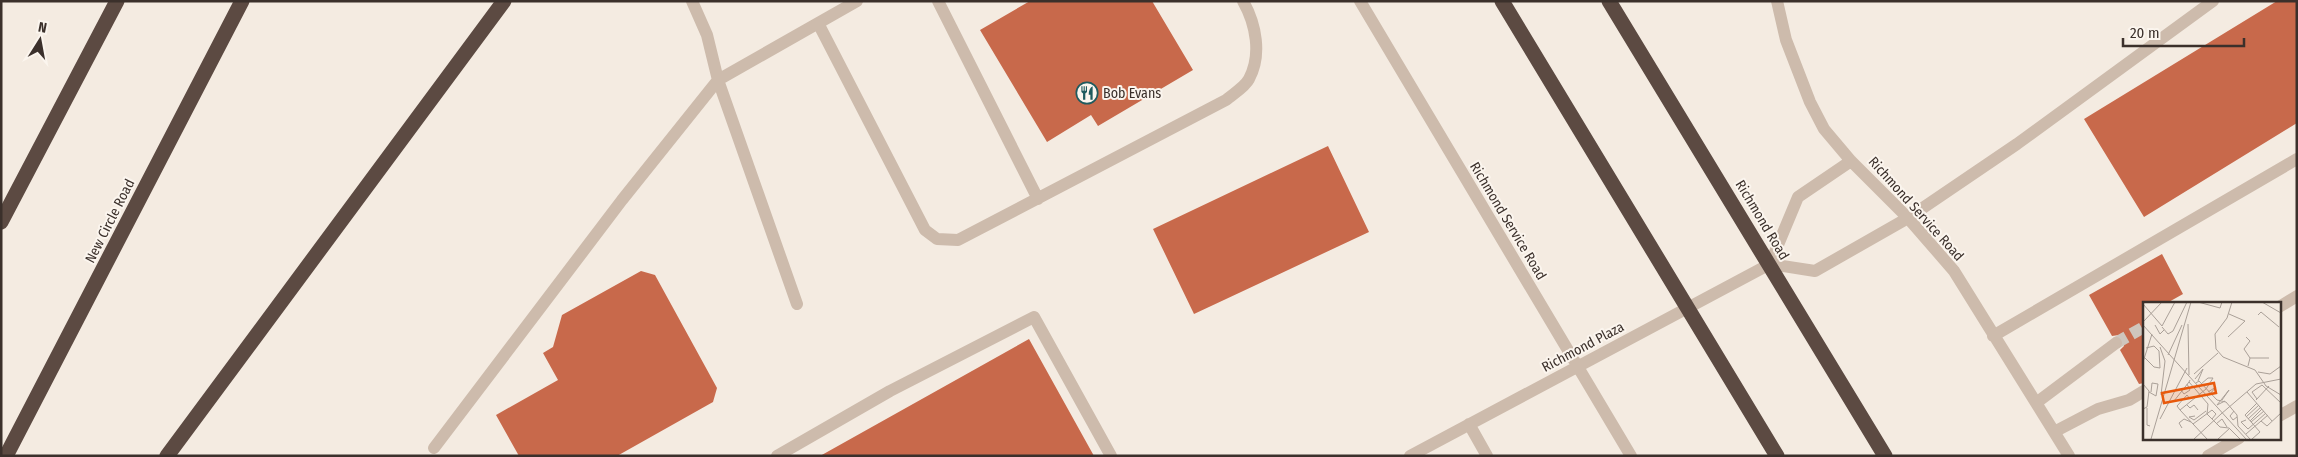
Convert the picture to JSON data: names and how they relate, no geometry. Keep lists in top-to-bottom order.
{
  "streets": {
    "highway": ["Richmond Road", "New Circle Road"],
    "street": ["Richmond Service Road", "Richmond Plaza"]
  },
  "crossings": [
    ["Richmond Service Road", "Richmond Plaza"],
    ["Richmond Road", "Richmond Plaza"]
  ],
  "places": {
    "restaurant": ["Bob Evans"]
  },
  "scale_bar": "20 m",
  "north": "top"
}
